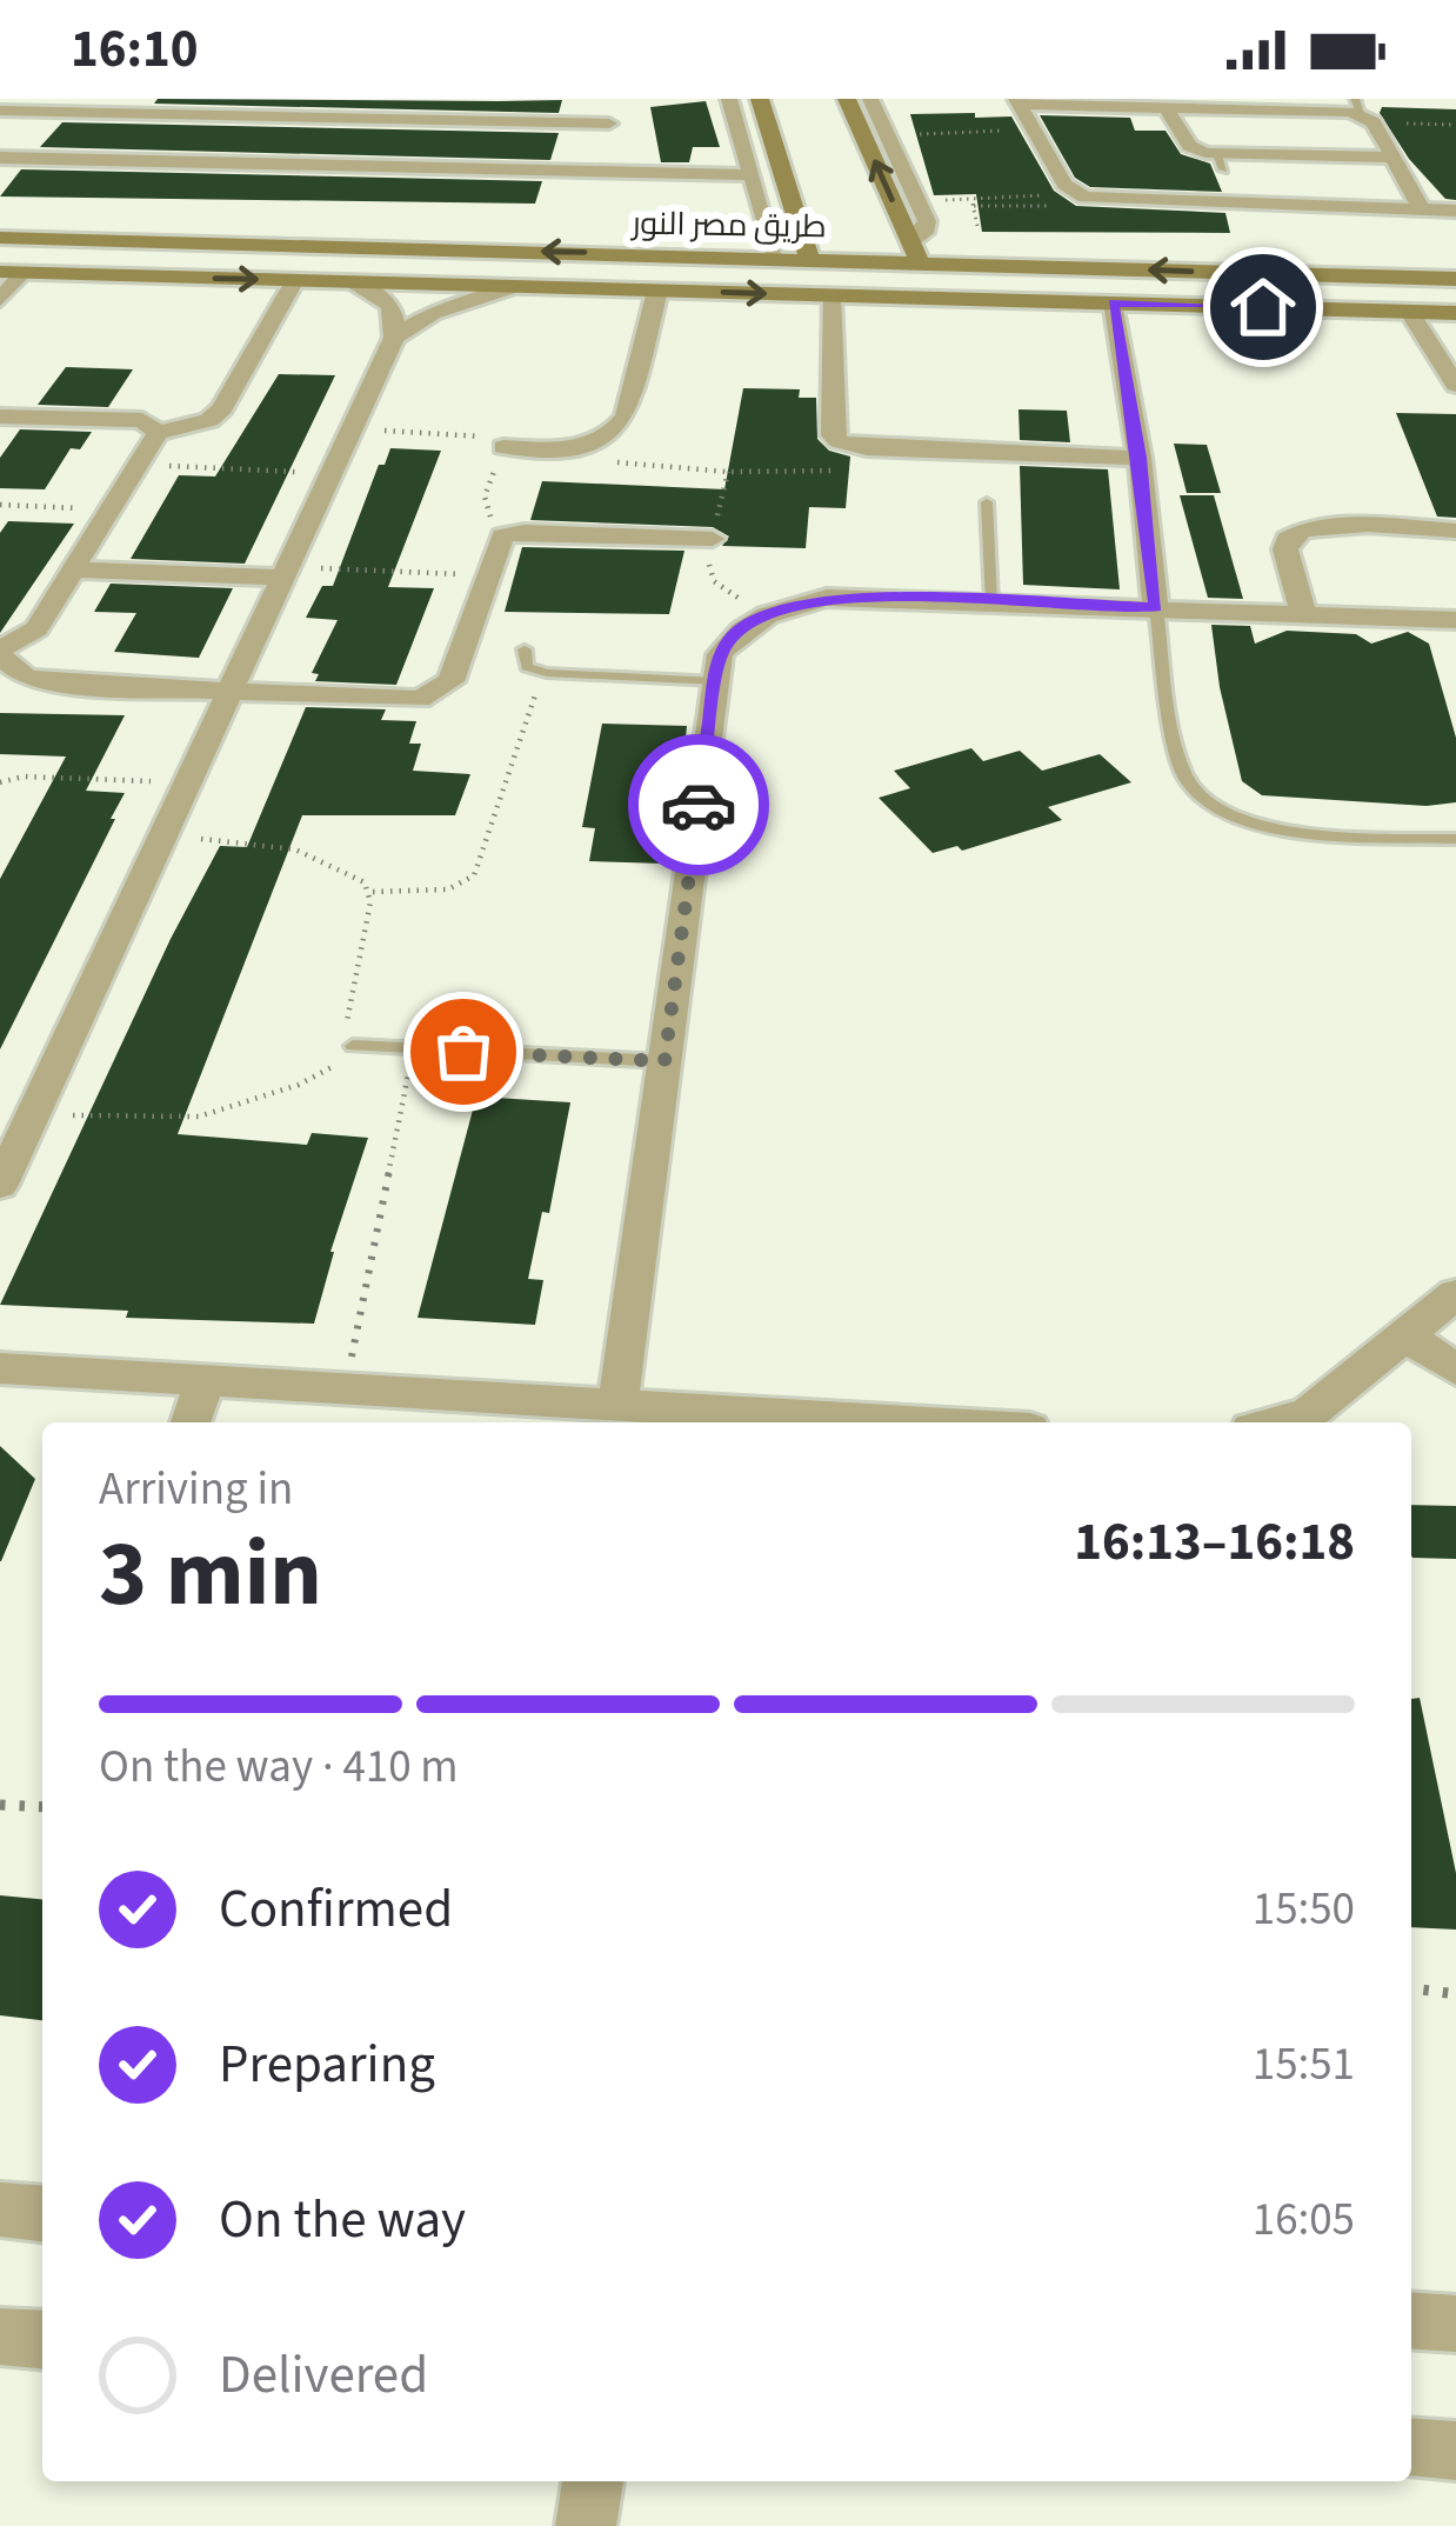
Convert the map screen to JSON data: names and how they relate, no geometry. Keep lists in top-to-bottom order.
{
  "streets": {
    "street": ["طريق مصر النور"]
  },
  "page": {
    "status": "16:10",
    "heading": ["3 min", "Arriving in", "16:13–16:18"],
    "bar": "On the way · 410 m",
    "list": [
      ["Confirmed", "15:50"],
      ["Preparing", "15:51"],
      ["On the way", "16:05"],
      "Delivered"
    ]
  }
}
